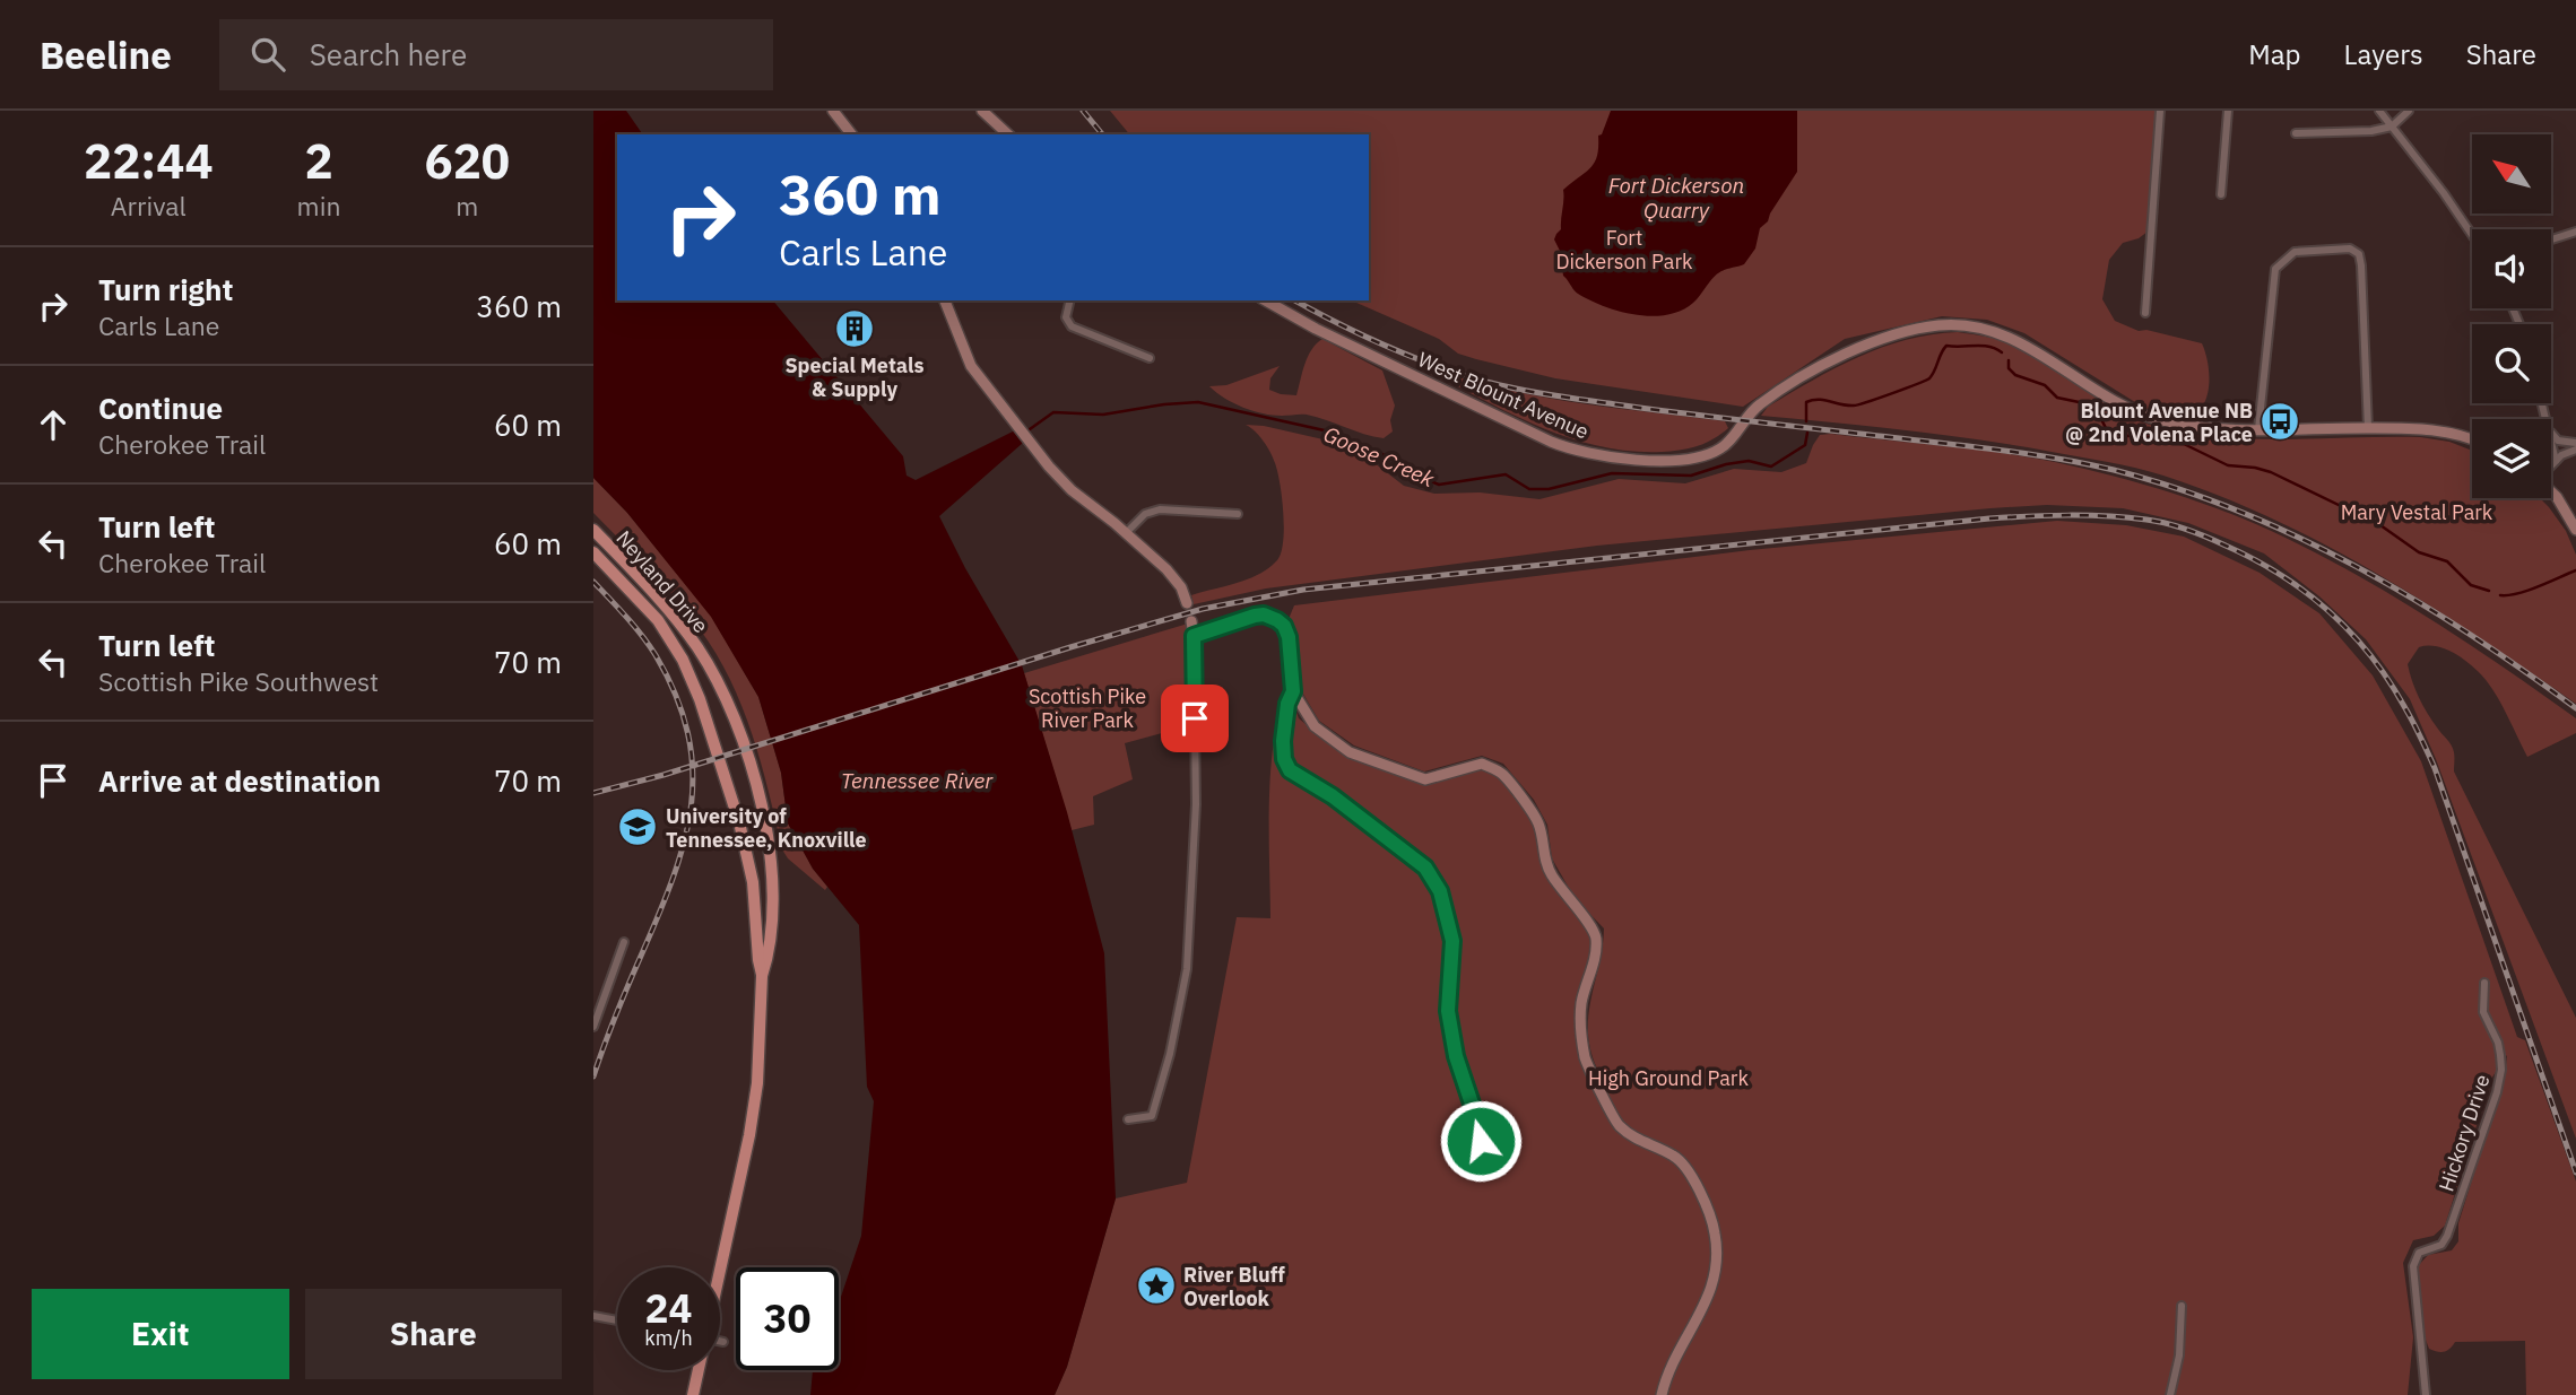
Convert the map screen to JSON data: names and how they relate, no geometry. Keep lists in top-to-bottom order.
{
  "streets": {
    "main road": ["Neyland Drive"],
    "street": ["West Blount Avenue", "Hickory Drive"]
  },
  "water": ["Fort Dickerson Quarry", "Goose Creek", "Tennessee River"],
  "parks": [
    "Fort Dickerson Park",
    "Mary Vestal Park",
    "Scottish Pike River Park",
    "High Ground Park"
  ],
  "places": {
    "building": ["Special Metals & Supply"],
    "bus stop": ["Blount Avenue NB @ 2nd Volena Place"],
    "school or university": ["University of Tennessee, Knoxville"],
    "place": ["River Bluff Overlook"]
  },
  "north": "top left",
  "page": {
    "header": "Beeline",
    "search": "Search here",
    "nav": ["Map", "Layers", "Share"],
    "eta": [
      "22:44",
      "Arrival",
      "2",
      "min",
      "620",
      "m"
    ],
    "turn": ["360 m", "Carls Lane"],
    "list": [
      {
        "name": "Turn right",
        "note": "Carls Lane",
        "value": "360 m"
      },
      {
        "name": "Continue",
        "note": "Cherokee Trail",
        "value": "60 m"
      },
      {
        "name": "Turn left",
        "note": "Cherokee Trail",
        "value": "60 m"
      },
      {
        "name": "Turn left",
        "note": "Scottish Pike Southwest",
        "value": "70 m"
      },
      {
        "name": "Arrive at destination",
        "value": "70 m"
      }
    ],
    "speed": "24 km/h",
    "limit": "30",
    "buttons": ["Exit", "Share"]
  }
}
